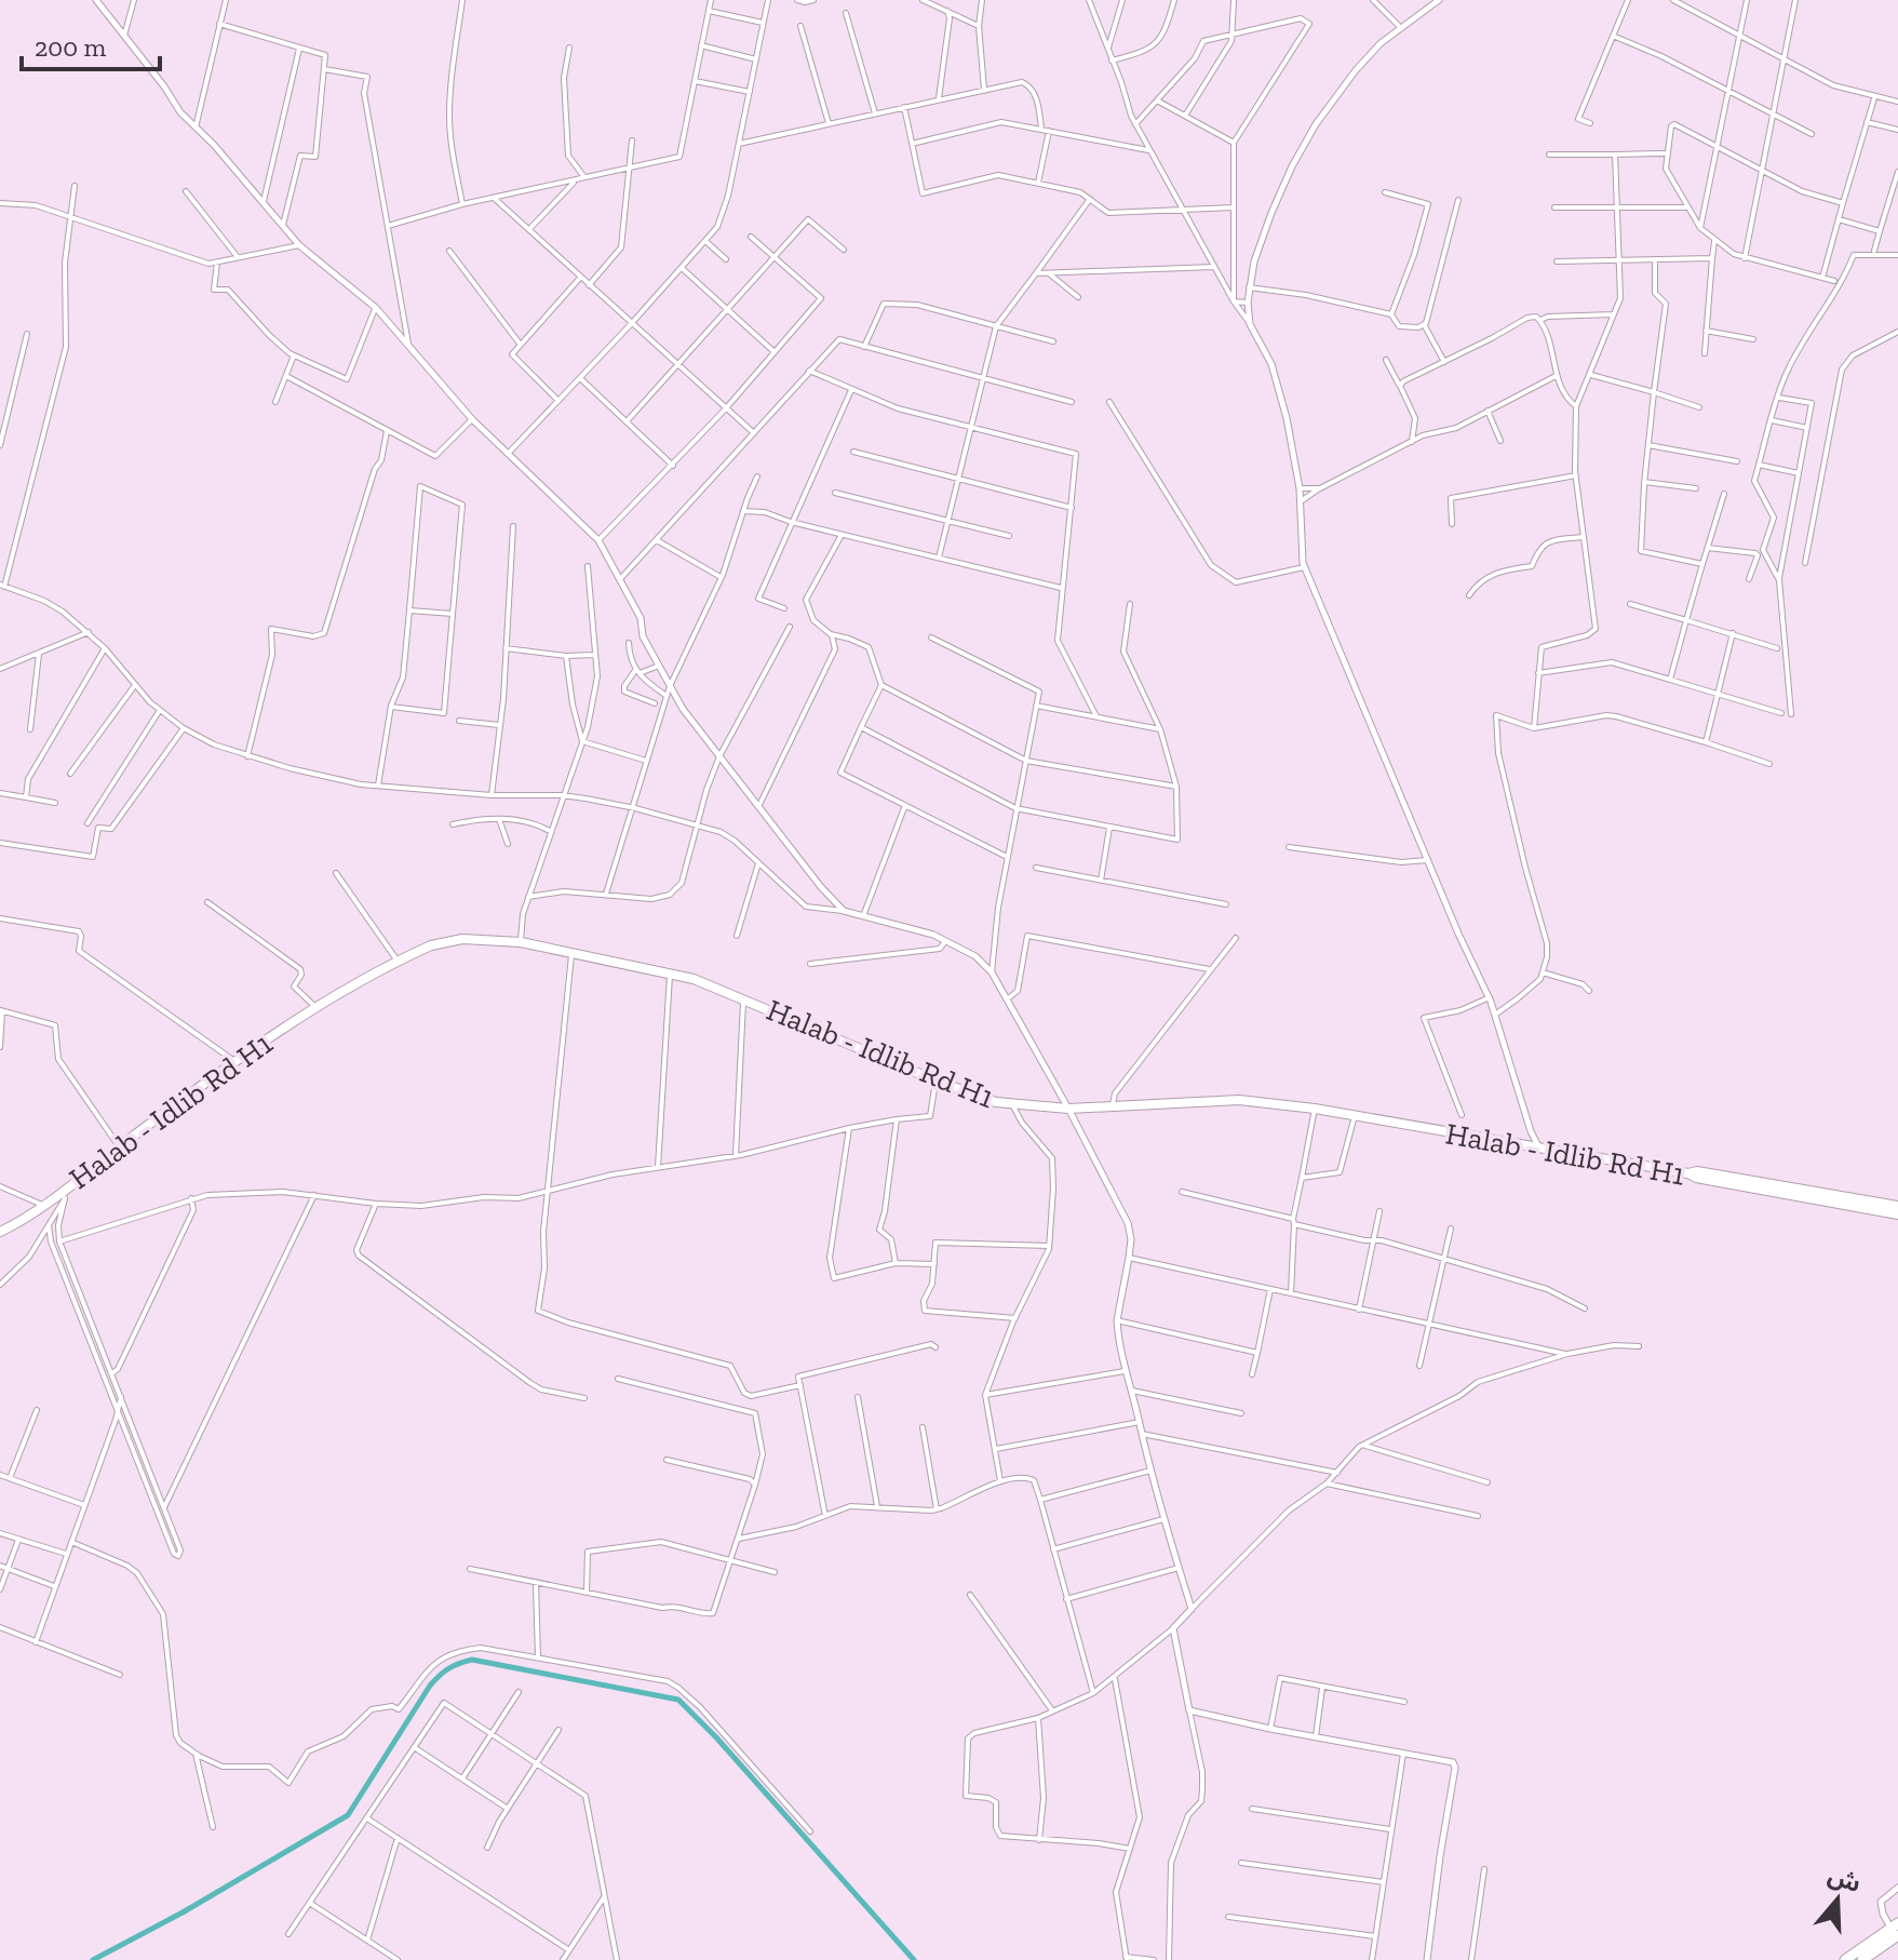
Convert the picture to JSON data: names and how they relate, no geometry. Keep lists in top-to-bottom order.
{
  "streets": {
    "highway": ["Halab - Idlib Rd H1"]
  },
  "scale_bar": "200 m",
  "north": "top"
}
